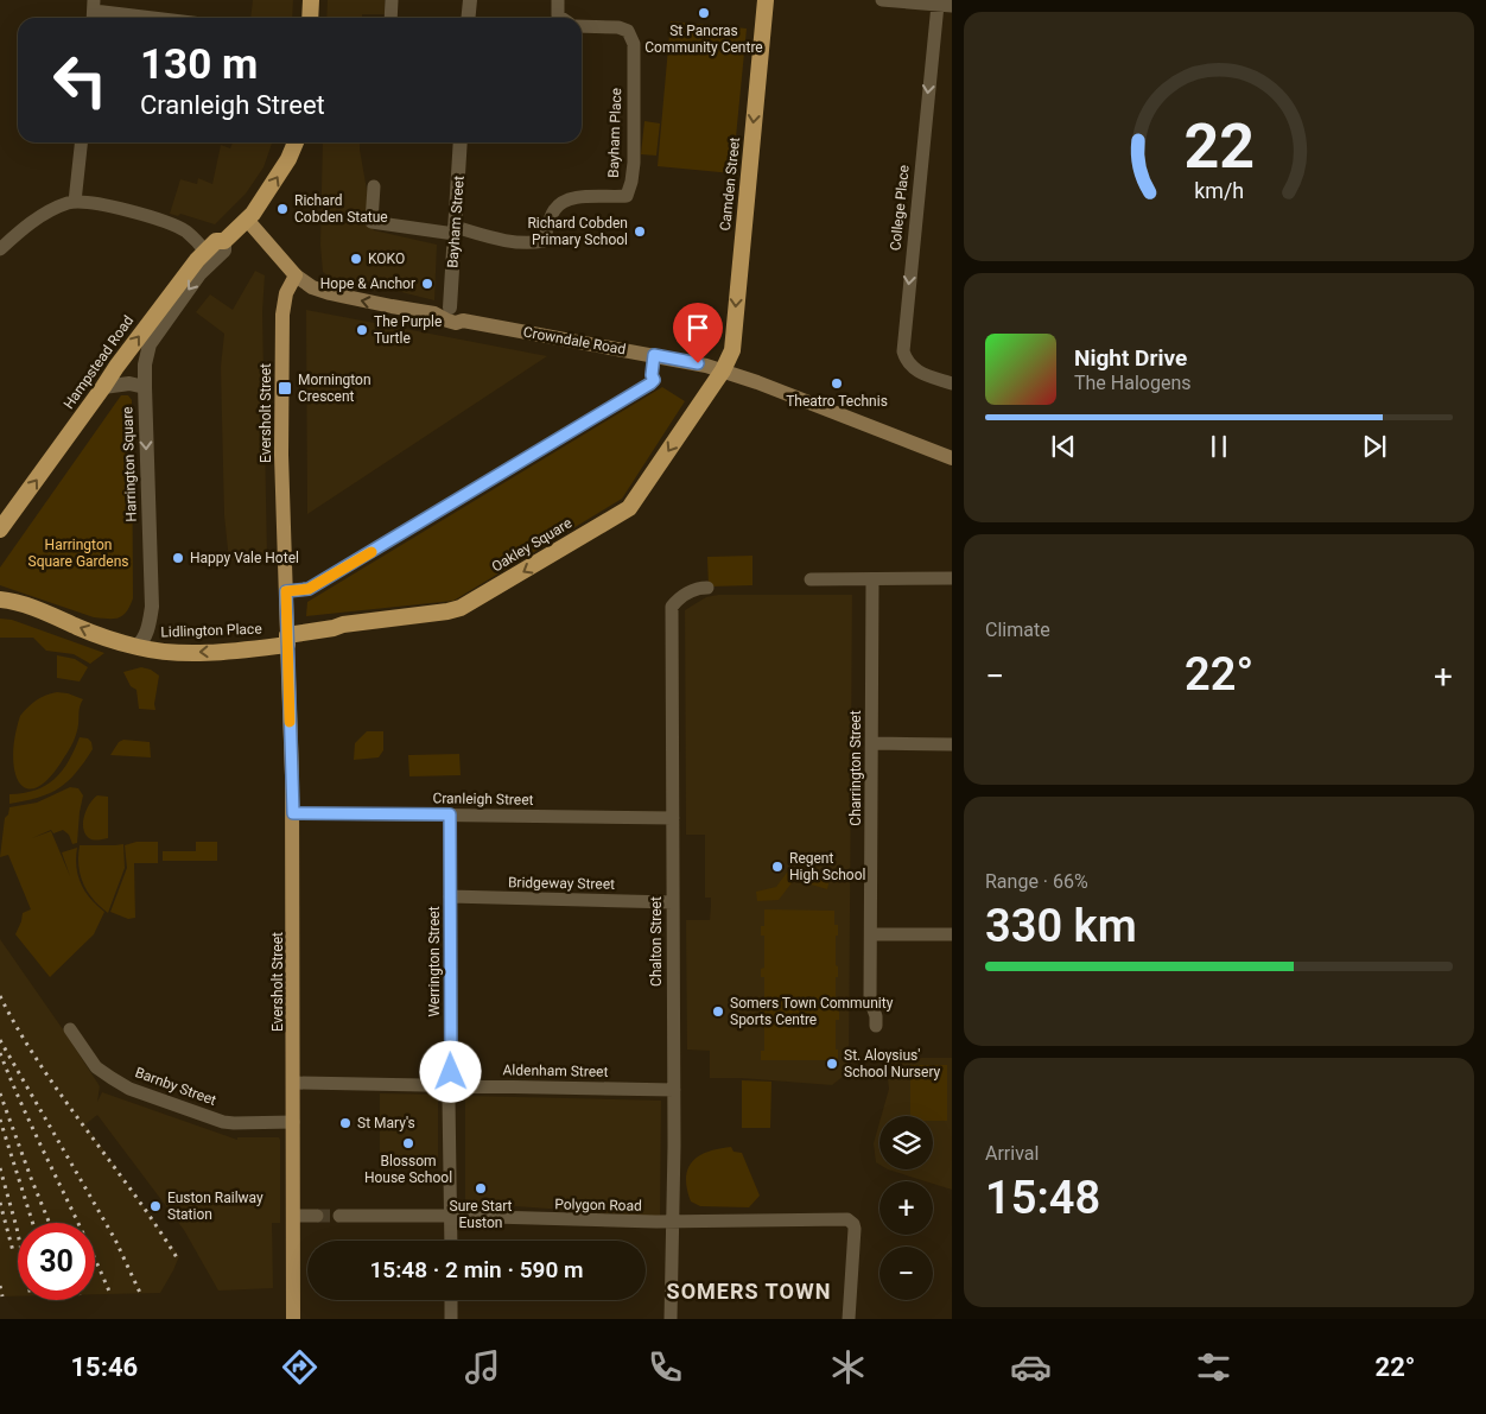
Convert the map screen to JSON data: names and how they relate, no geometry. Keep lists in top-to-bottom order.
{
  "streets": {
    "highway": [
      "Camden Street",
      "Hampstead Road",
      "Oakley Square",
      "Lidlington Place"
    ],
    "main road": ["Crowndale Road", "Eversholt Street"],
    "street": [
      "Bayham Place",
      "College Place",
      "Bayham Street",
      "Harrington Square",
      "Charrington Street",
      "Cranleigh Street",
      "Bridgeway Street",
      "Chalton Street",
      "Werrington Street",
      "Aldenham Street",
      "Barnby Street",
      "Polygon Road"
    ]
  },
  "crossings": [
    ["Bayham Place", "Bayham Street"],
    ["Camden Street", "Crowndale Road"],
    ["Camden Street", "Oakley Square"],
    ["Crowndale Road", "Eversholt Street"],
    ["Crowndale Road", "Oakley Square"],
    ["Hampstead Road", "Harrington Square"],
    ["Eversholt Street", "Oakley Square"],
    ["Eversholt Street", "Lidlington Place"],
    ["Eversholt Street", "Cranleigh Street"],
    ["Eversholt Street", "Aldenham Street"],
    ["Eversholt Street", "Barnby Street"],
    ["Harrington Square", "Lidlington Place"],
    ["Oakley Square", "Lidlington Place"],
    ["Cranleigh Street", "Chalton Street"],
    ["Cranleigh Street", "Werrington Street"],
    ["Bridgeway Street", "Chalton Street"],
    ["Bridgeway Street", "Werrington Street"],
    ["Chalton Street", "Aldenham Street"],
    ["Chalton Street", "Polygon Road"],
    ["Werrington Street", "Aldenham Street"],
    ["Werrington Street", "Polygon Road"]
  ],
  "one_way": [
    "Camden Street",
    "College Place",
    "Hampstead Road",
    "Harrington Square",
    "Oakley Square",
    "Lidlington Place"
  ],
  "districts": ["SOMERS TOWN"],
  "parks": ["Harrington Square Gardens"],
  "places": {
    "other": [
      "St Pancras Community Centre",
      "Richard Cobden Statue",
      "Richard Cobden Primary School",
      "KOKO",
      "Hope & Anchor",
      "The Purple Turtle",
      "Theatro Technis",
      "Happy Vale Hotel",
      "Regent High School",
      "Somers Town Community Sports Centre",
      "St. Aloysius' School Nursery",
      "St Mary's",
      "Blossom House School",
      "Sure Start Euston",
      "Euston Railway Station"
    ],
    "transit": ["Mornington Crescent"]
  },
  "page": {
    "turn": ["130 m", "Cranleigh Street"],
    "song": ["Night Drive", "The Halogens"],
    "tile": [
      "Climate",
      ["Range · 66%", "330 km"],
      ["Arrival", "15:48"]
    ],
    "heat": ["−", "22°", "+"],
    "map_buttons": ["+", "−"],
    "limit": "30",
    "trip": "15:48 · 2 min · 590 m",
    "tabs": ["15:46", "22°"],
    "gauge": ["22", "km/h"]
  }
}
